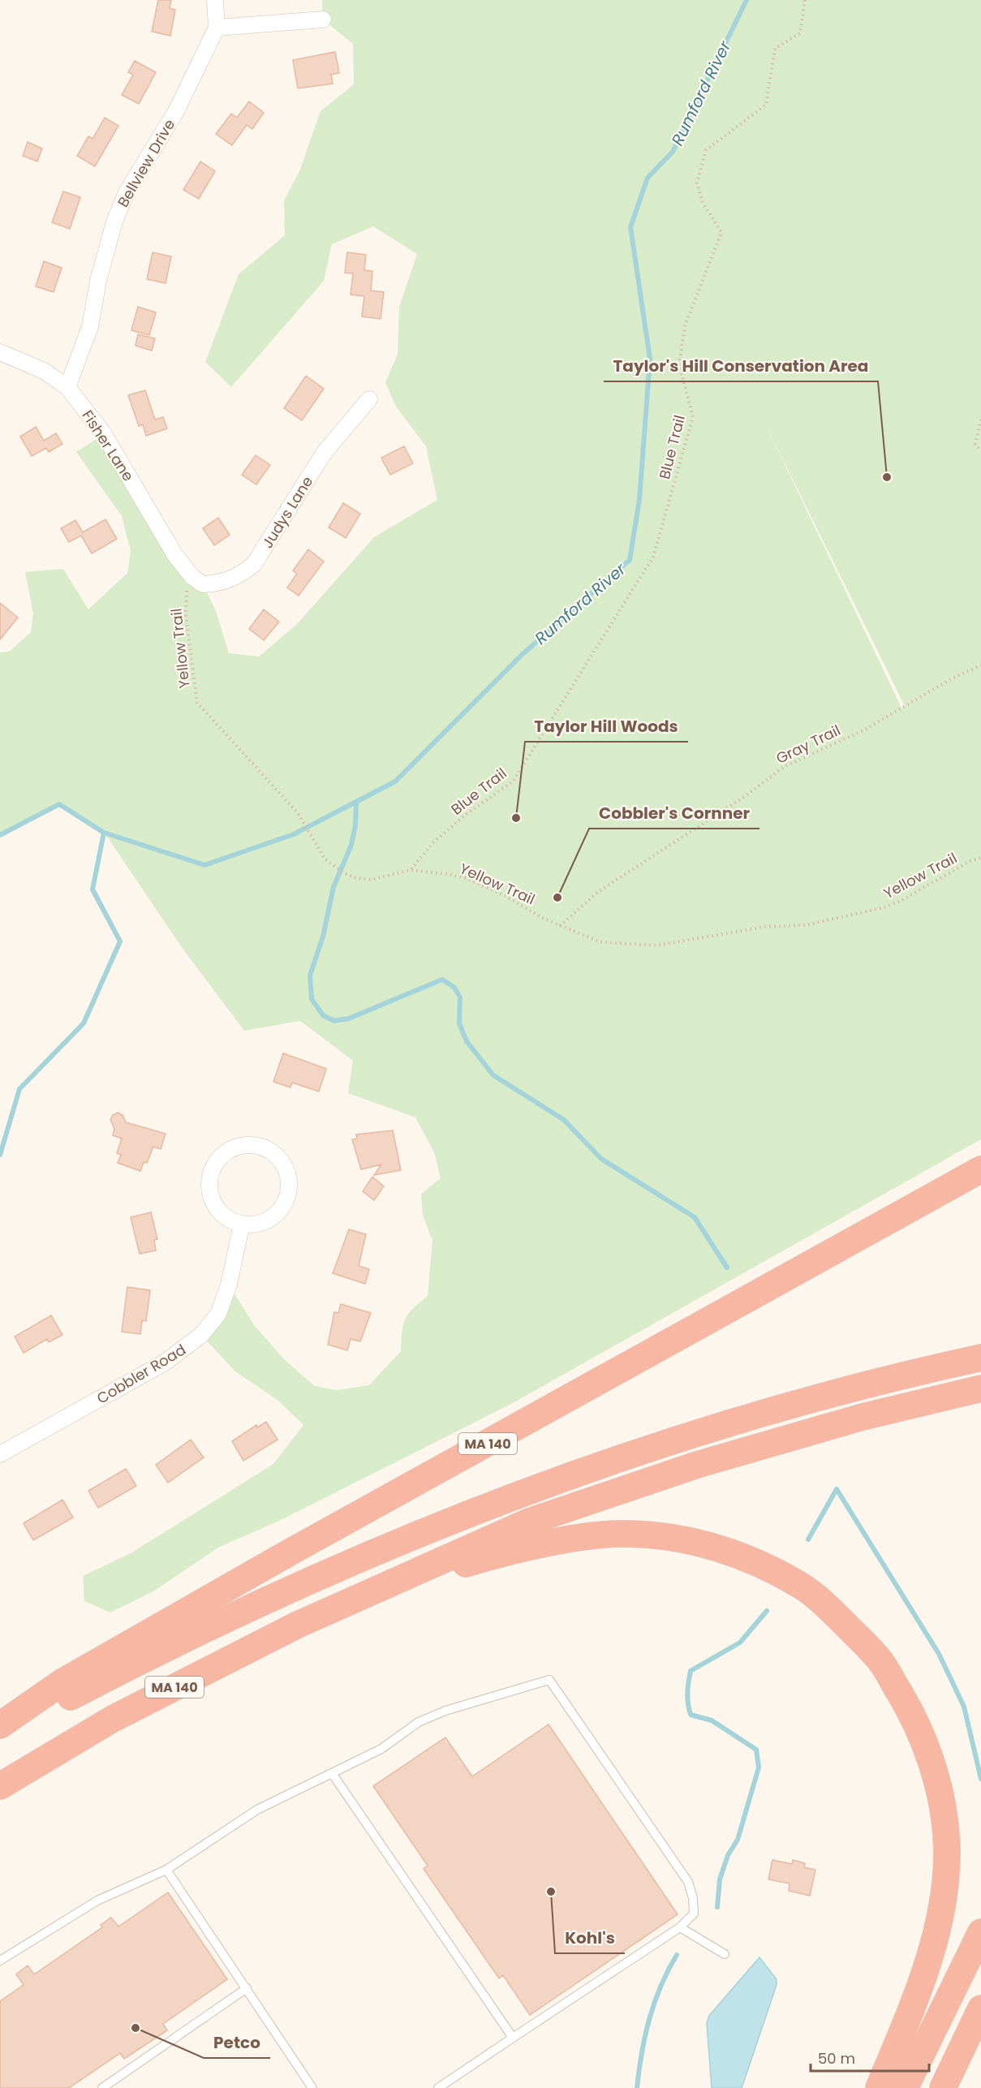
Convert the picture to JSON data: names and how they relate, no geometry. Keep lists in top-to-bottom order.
{
  "streets": {
    "highway": ["MA 140"],
    "street": [
      "Bellview Drive",
      "Fisher Lane",
      "Judys Lane",
      "Cobbler Road"
    ],
    "path": ["Blue Trail", "Yellow Trail", "Gray Trail"]
  },
  "crossings": [
    ["Bellview Drive", "Fisher Lane"],
    ["Fisher Lane", "Judys Lane"],
    ["Fisher Lane", "Yellow Trail"],
    ["Blue Trail", "Yellow Trail"],
    ["Judys Lane", "Yellow Trail"],
    ["Yellow Trail", "Gray Trail"]
  ],
  "water": ["Rumford River"],
  "places": [
    "Taylor's Hill Conservation Area",
    "Taylor Hill Woods",
    "Cobbler's Cornner",
    "Kohl's",
    "Petco"
  ],
  "scale_bar": "50 m"
}
